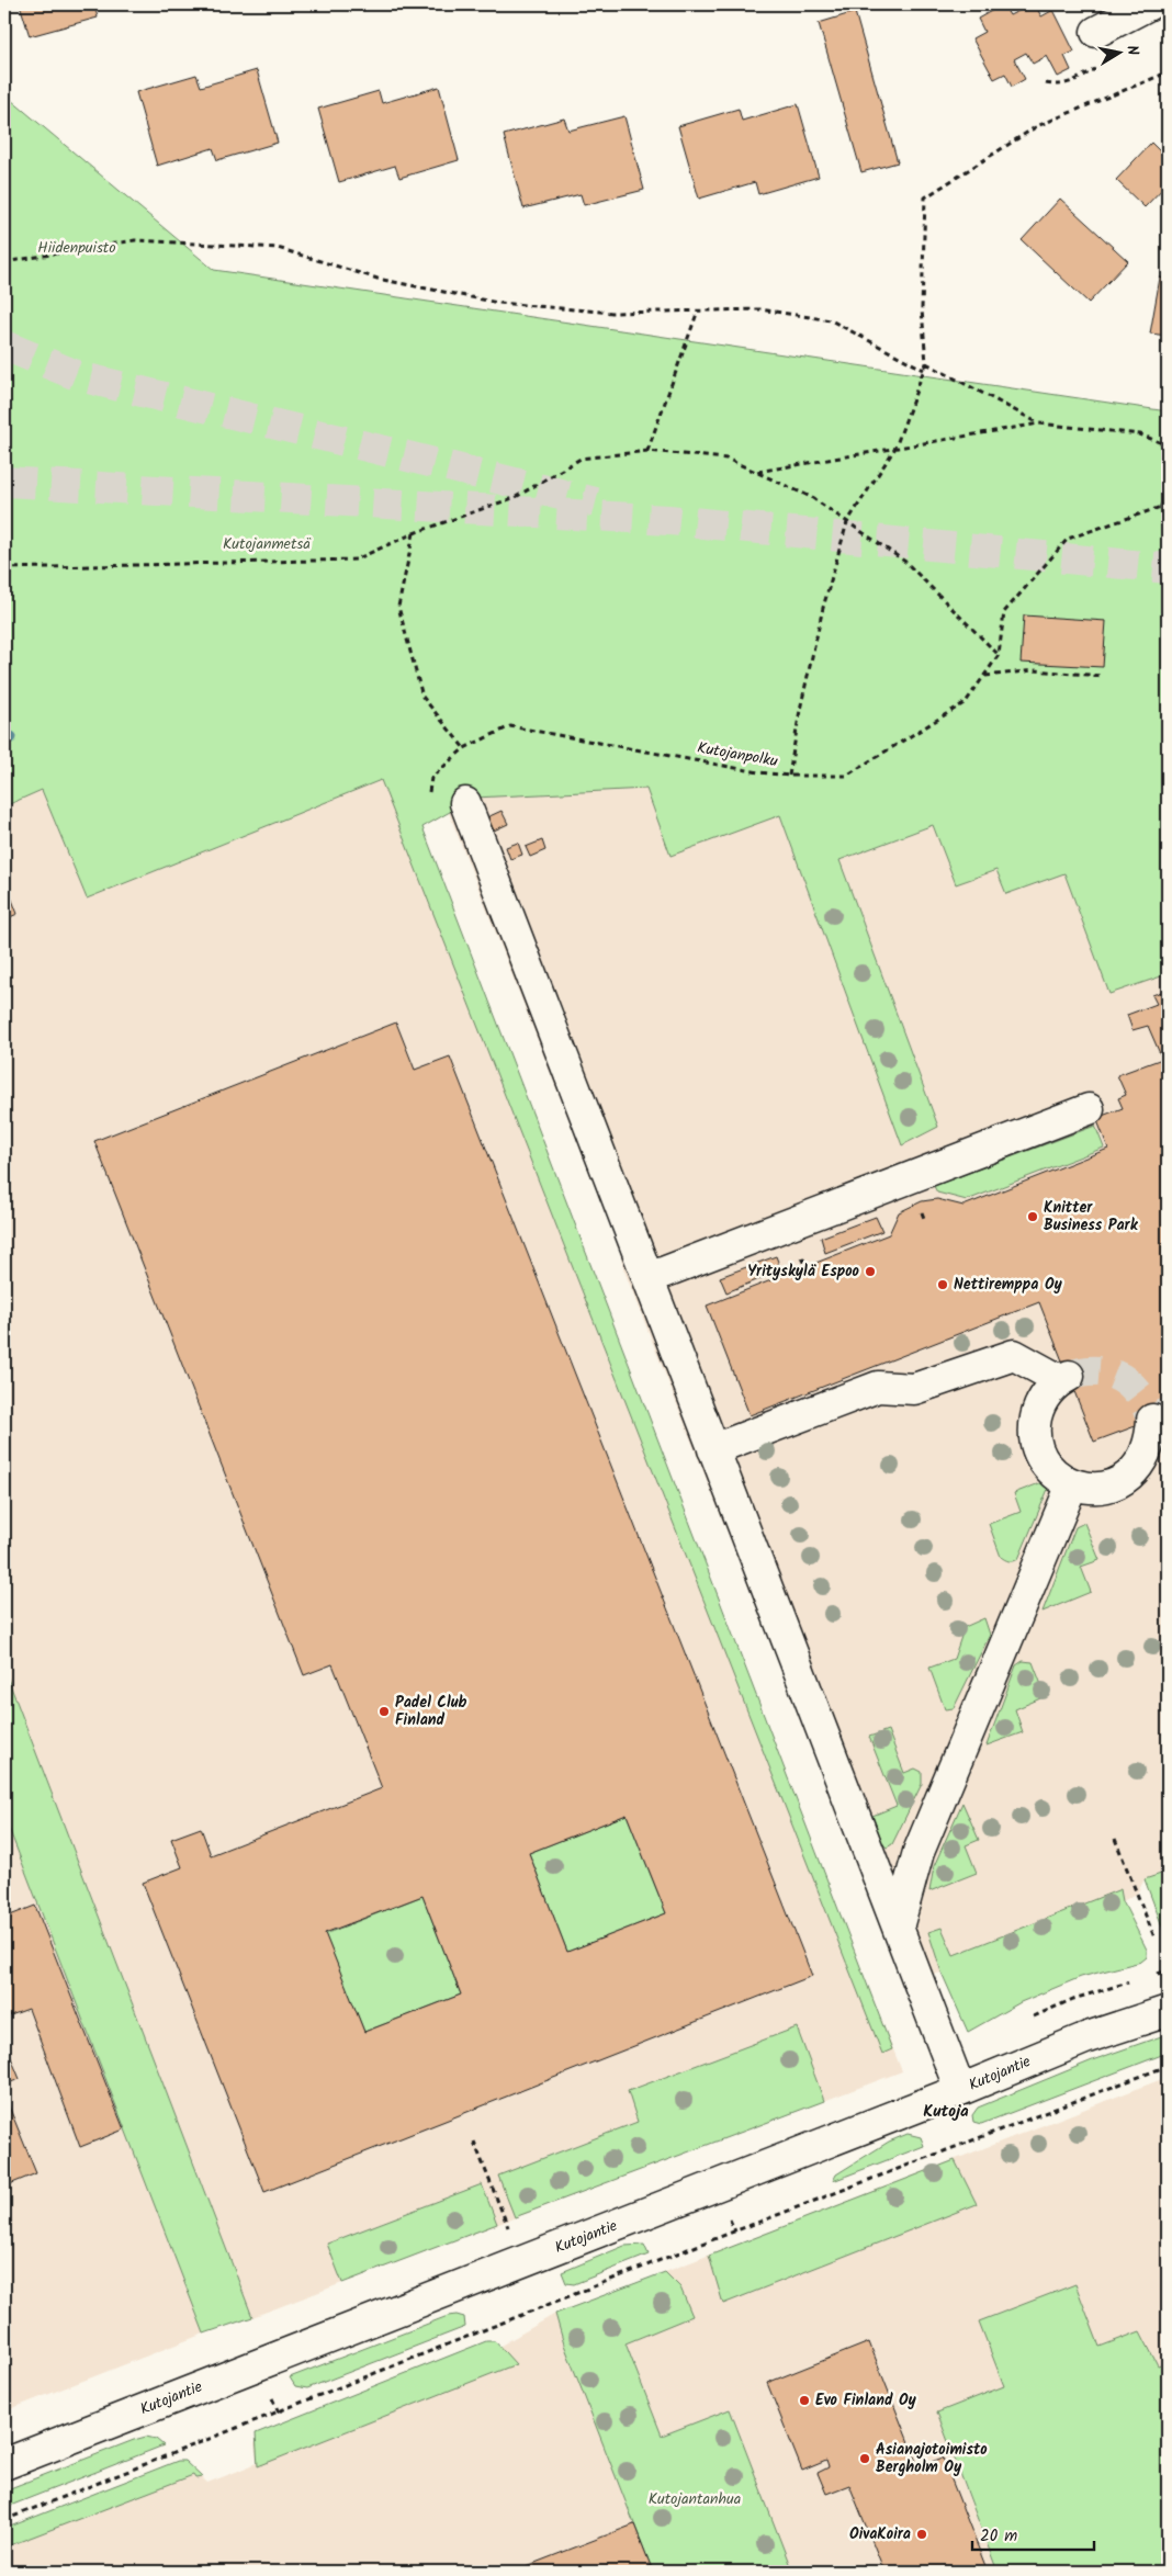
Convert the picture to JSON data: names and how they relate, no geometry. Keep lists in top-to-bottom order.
{
  "streets": {
    "street": ["Kutojantie"],
    "path": ["Kutojanpolku"]
  },
  "districts": ["Kutoja"],
  "parks": ["Hiidenpuisto", "Kutojanmetsä", "Kutojantanhua"],
  "places": [
    "Knitter Business Park",
    "Yrityskylä Espoo",
    "Nettiremppa Oy",
    "Padel Club Finland",
    "Evo Finland Oy",
    "Asianajotoimisto Bergholm Oy",
    "OivaKoira"
  ],
  "scale_bar": "20 m",
  "north": "right"
}
